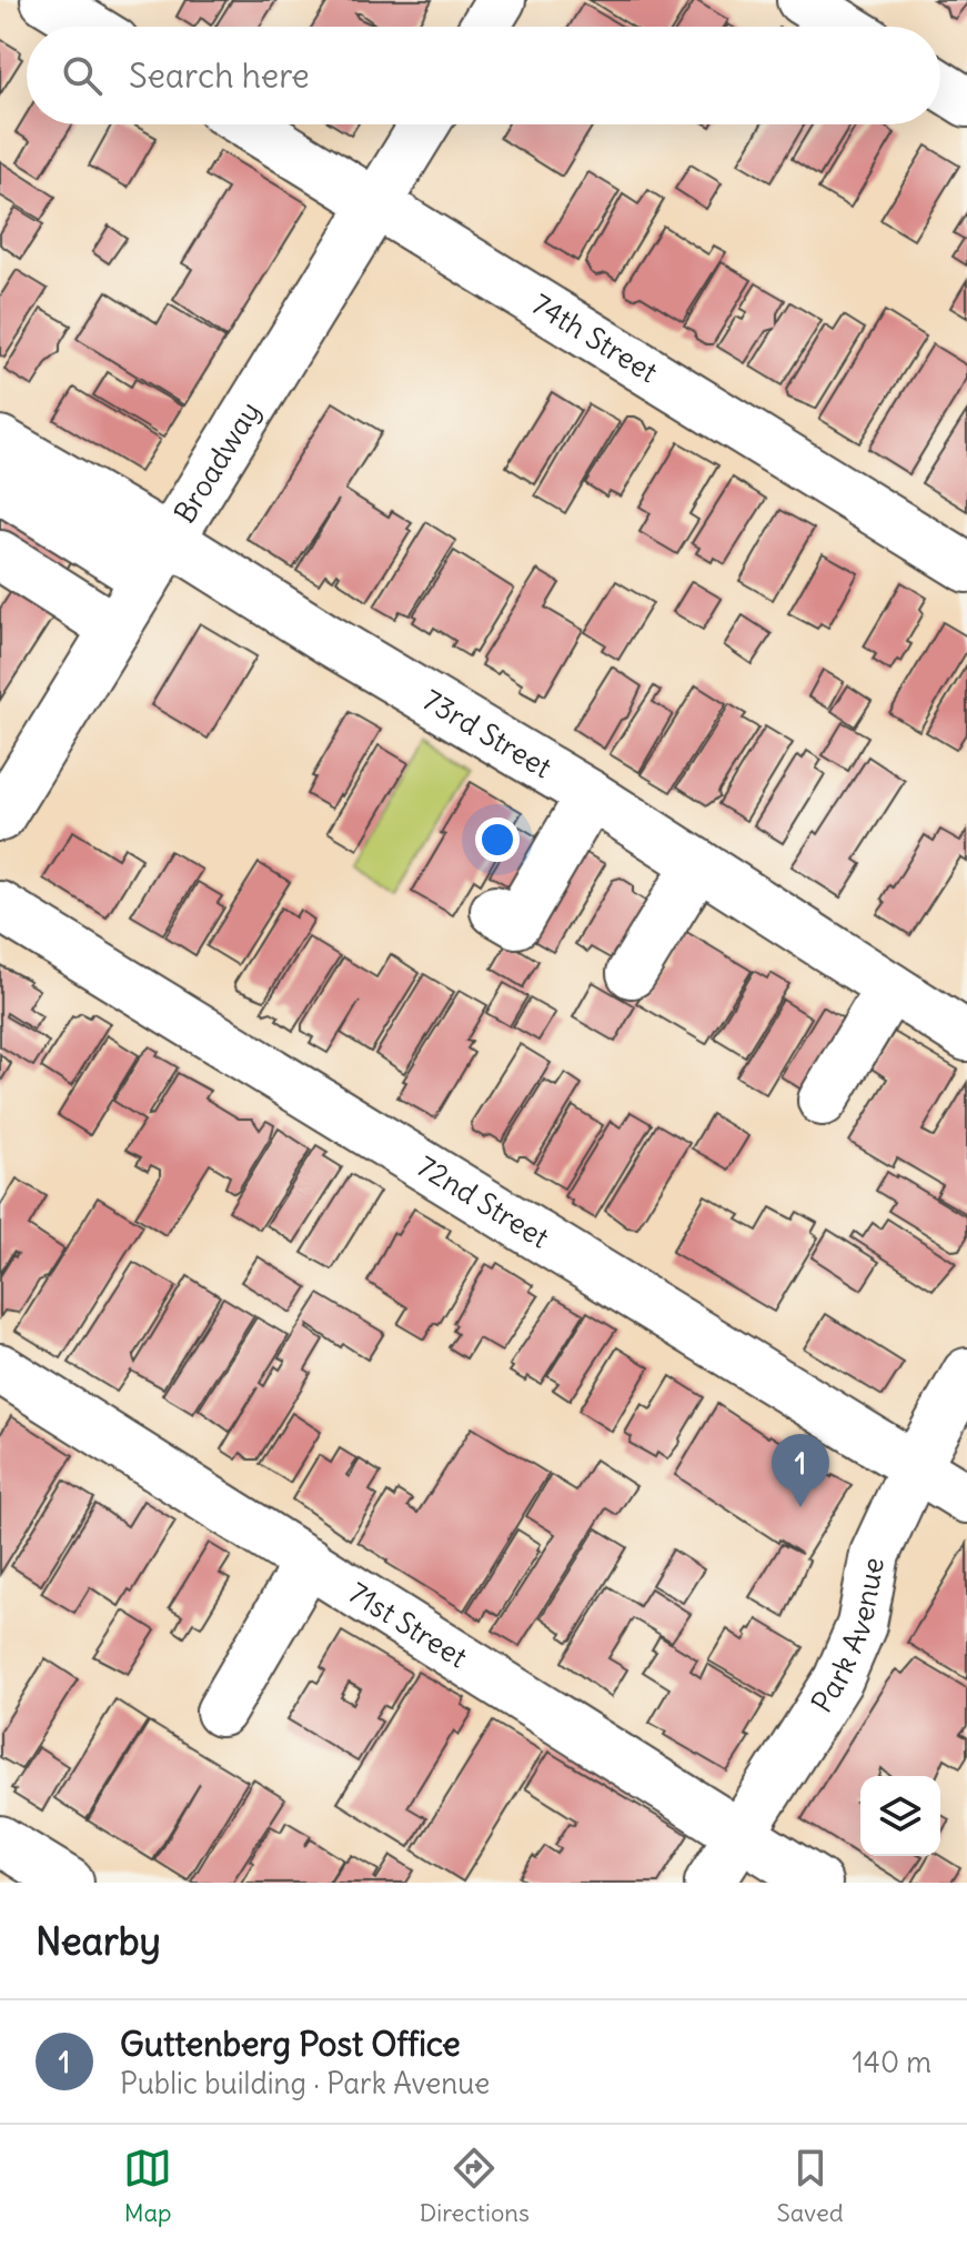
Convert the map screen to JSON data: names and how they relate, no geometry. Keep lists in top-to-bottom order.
{
  "streets": {
    "street": [
      "74th Street",
      "Broadway",
      "73rd Street",
      "72nd Street",
      "71st Street",
      "Park Avenue"
    ]
  },
  "crossings": [
    ["74th Street", "Broadway"],
    ["Broadway", "73rd Street"],
    ["72nd Street", "Park Avenue"],
    ["71st Street", "Park Avenue"]
  ],
  "page": {
    "search": "Search here",
    "pins": "1",
    "heading": "Nearby",
    "list": [
      {
        "mark": "1",
        "name": "Guttenberg Post Office",
        "note": "Public building · Park Avenue",
        "value": "140 m"
      }
    ],
    "nav": ["Map", "Directions", "Saved"]
  }
}
